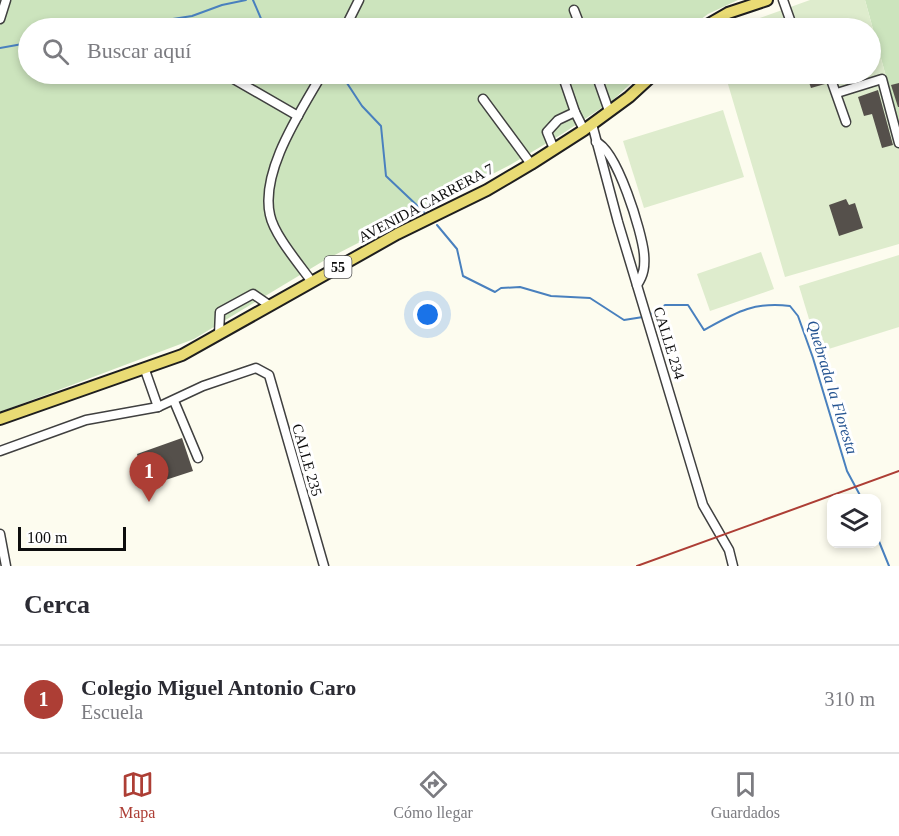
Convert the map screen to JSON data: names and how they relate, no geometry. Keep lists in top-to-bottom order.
{
  "streets": {
    "main road": ["AVENIDA CARRERA 7", "55"],
    "street": ["CALLE 234", "CALLE 235"]
  },
  "crossings": [
    ["AVENIDA CARRERA 7", "CALLE 234"]
  ],
  "water": ["Quebrada la Floresta"],
  "scale_bar": "100 m",
  "page": {
    "search": "Buscar aquí",
    "pins": "1",
    "scale": "100 m",
    "heading": "Cerca",
    "list": [
      {
        "mark": "1",
        "name": "Colegio Miguel Antonio Caro",
        "note": "Escuela",
        "value": "310 m"
      }
    ],
    "nav": ["Mapa", "Cómo llegar", "Guardados"]
  }
}
